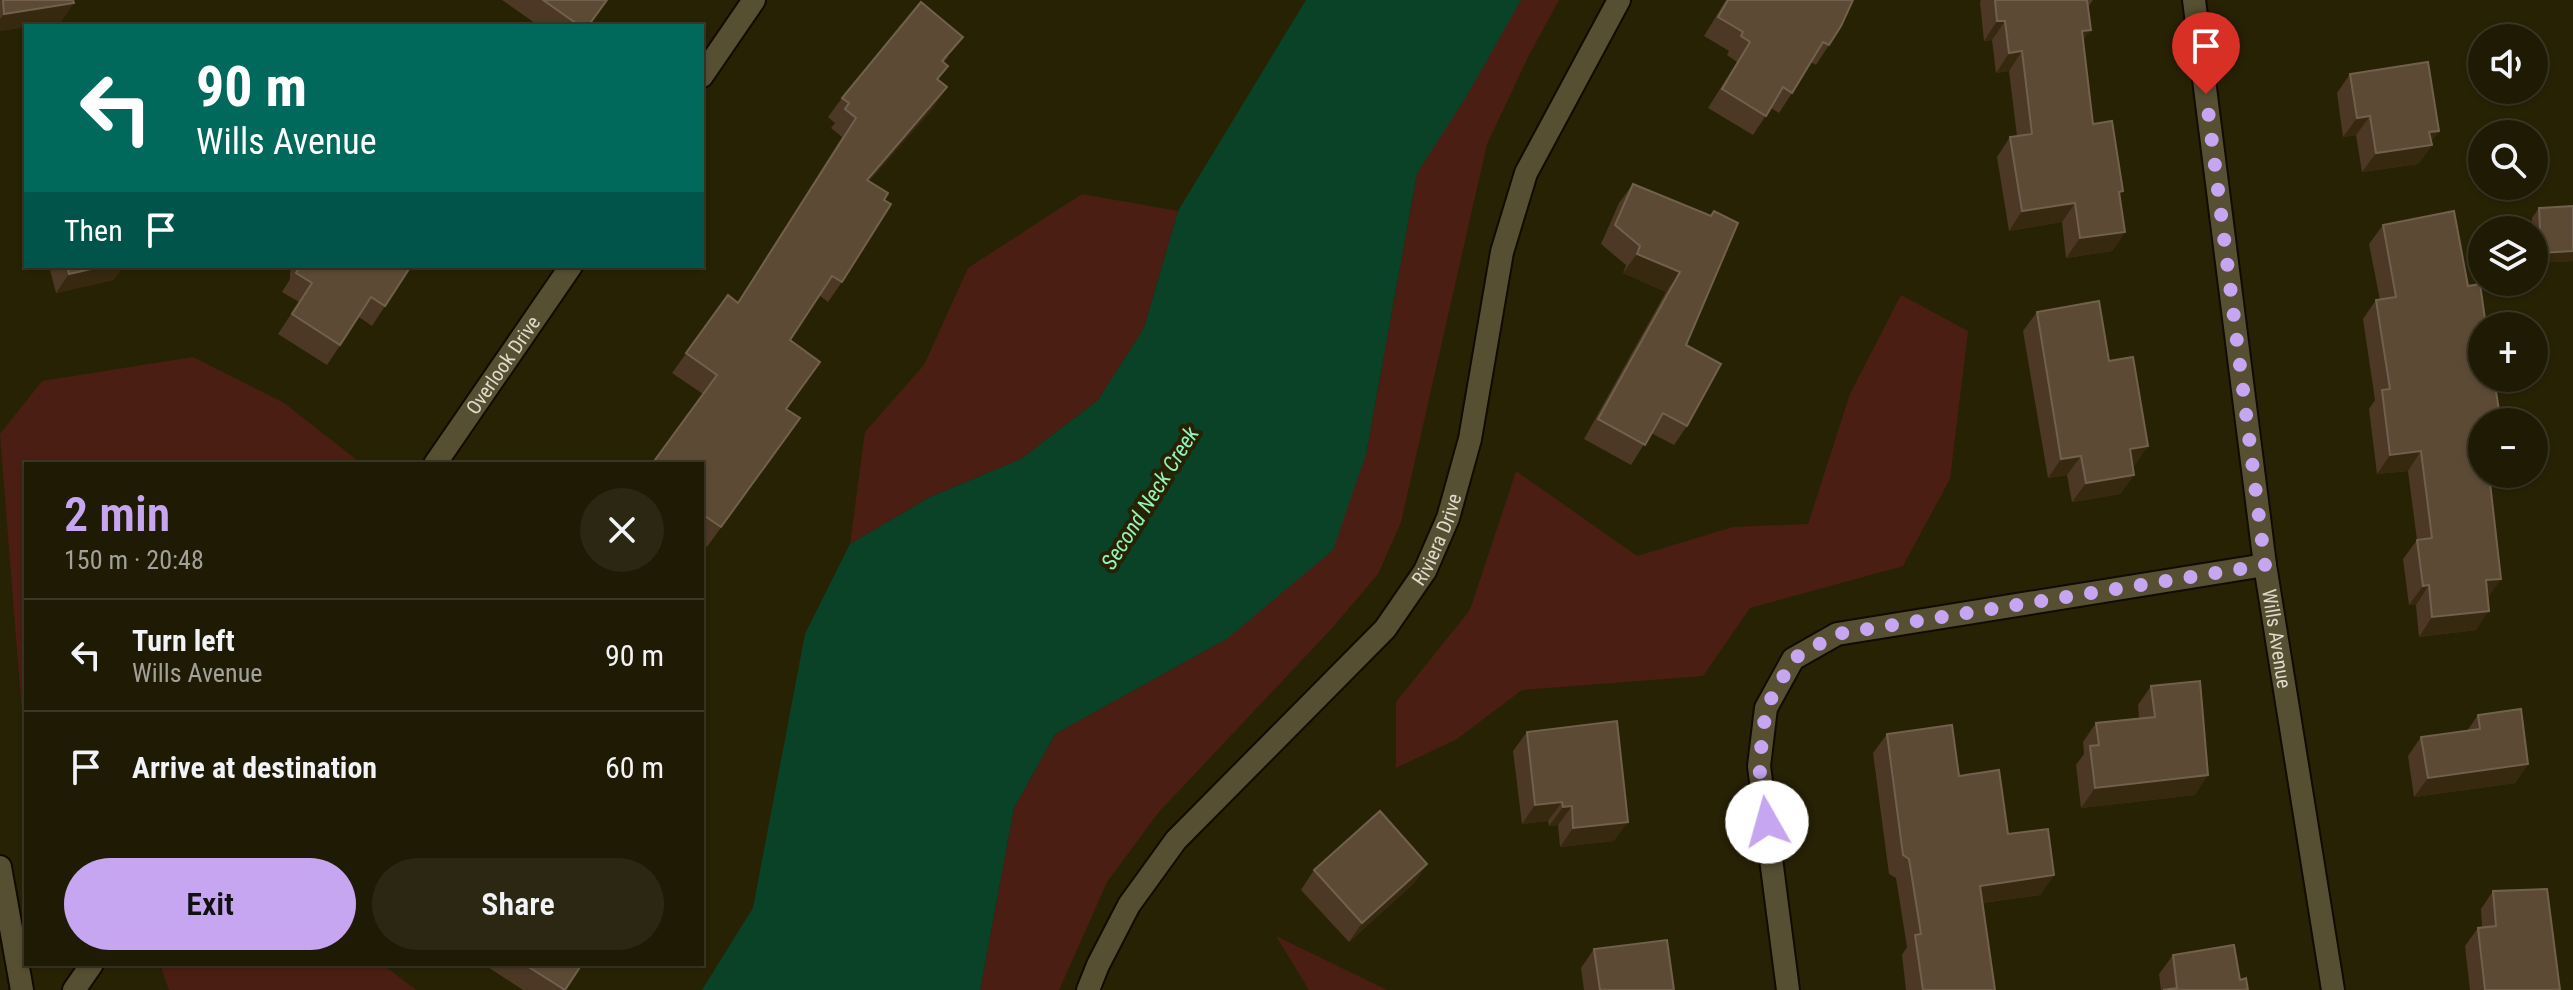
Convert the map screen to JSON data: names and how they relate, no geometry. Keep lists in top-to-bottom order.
{
  "streets": {
    "street": ["Overlook Drive", "Riviera Drive", "Wills Avenue"]
  },
  "water": ["Second Neck Creek"],
  "page": {
    "map_buttons": ["+", "−"],
    "turn": ["90 m", "Wills Avenue"],
    "then": "Then",
    "heading": ["2 min", "150 m · 20:48"],
    "list": [
      {
        "name": "Turn left",
        "note": "Wills Avenue",
        "value": "90 m"
      },
      {
        "name": "Arrive at destination",
        "value": "60 m"
      }
    ],
    "buttons": ["Exit", "Share"]
  }
}
